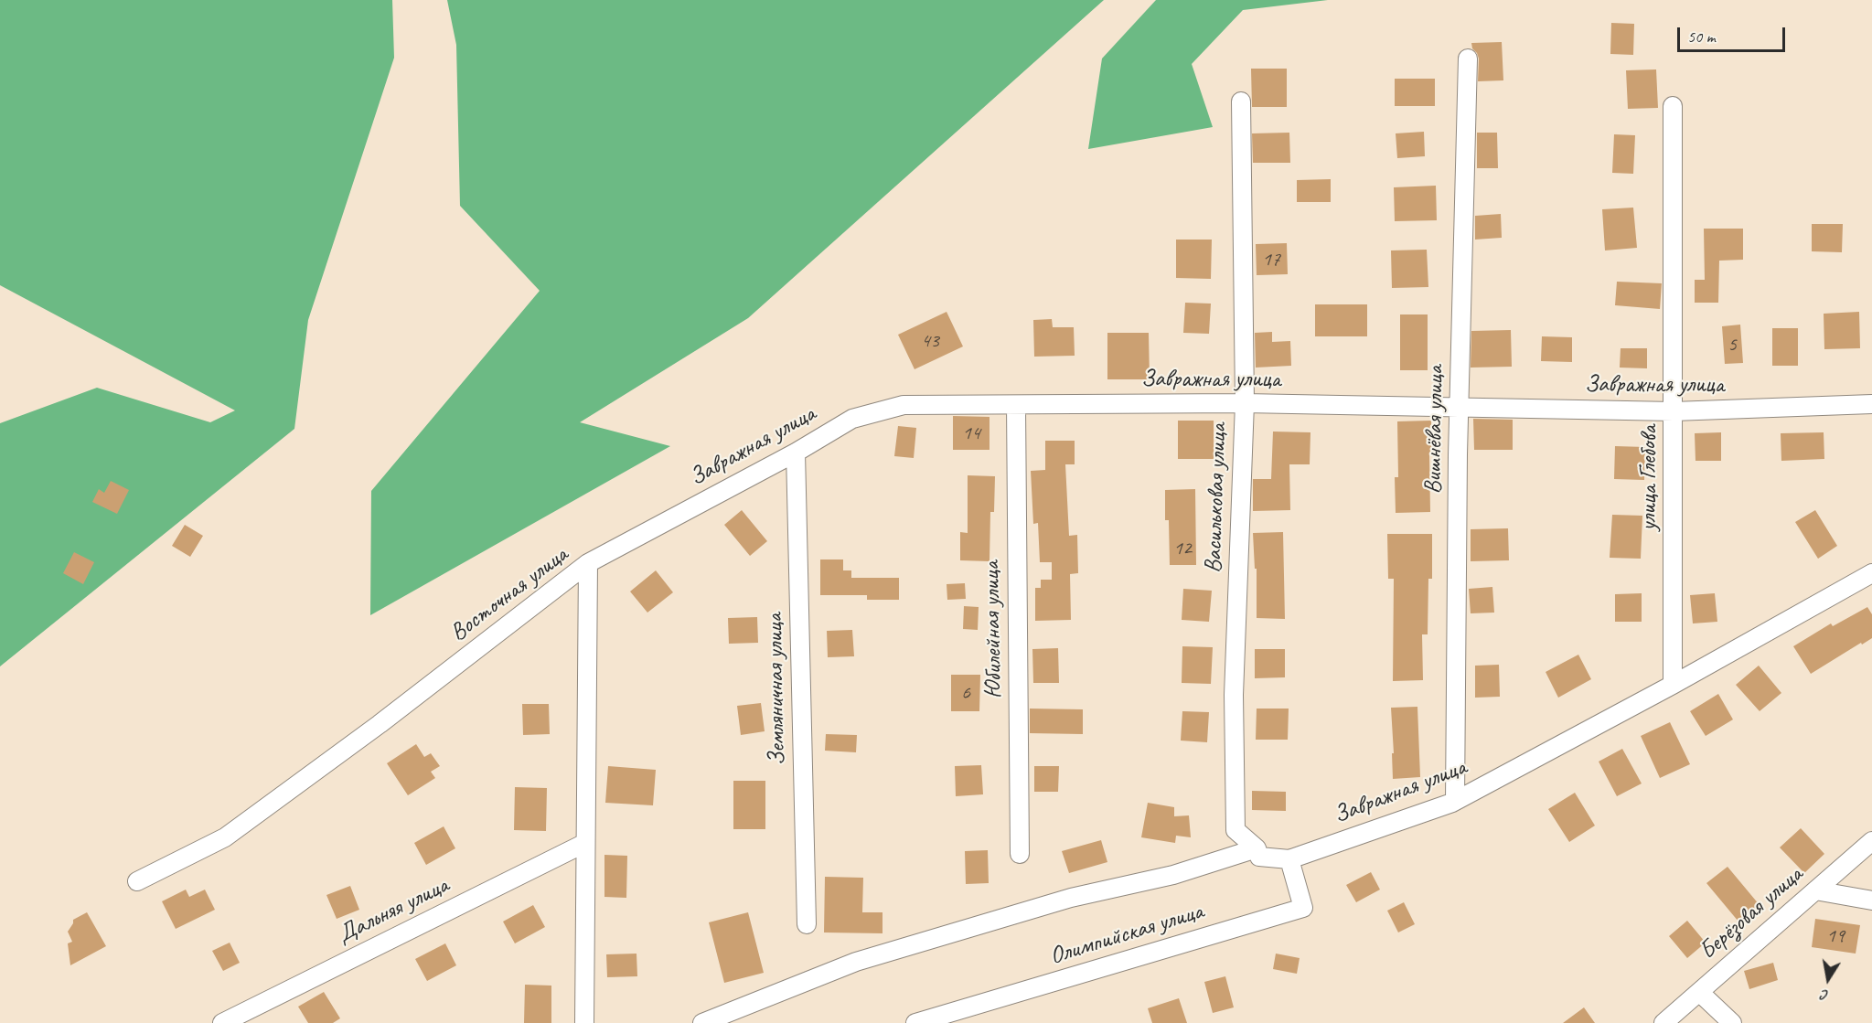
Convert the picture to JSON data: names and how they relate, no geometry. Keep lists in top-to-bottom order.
{
  "streets": {
    "street": [
      "Завражная улица",
      "Вишнёвая улица",
      "улица Глебова",
      "Васильковая улица",
      "Восточная улица",
      "Юбилейная улица",
      "Земляничная улица",
      "Дальняя улица",
      "Берёзовая улица",
      "Олимпийская улица"
    ]
  },
  "crossings": [
    ["Завражная улица", "Вишнёвая улица"],
    ["Завражная улица", "улица Глебова"],
    ["Завражная улица", "Васильковая улица"],
    ["Завражная улица", "Восточная улица"],
    ["Завражная улица", "Юбилейная улица"],
    ["Завражная улица", "Земляничная улица"],
    ["Завражная улица", "Олимпийская улица"],
    ["Васильковая улица", "Олимпийская улица"],
    ["Восточная улица", "Дальняя улица"]
  ],
  "house_numbers": [
    "17",
    "43",
    "5",
    "14",
    "12",
    "6",
    "19"
  ],
  "scale_bar": "50 m",
  "north": "bottom"
}
